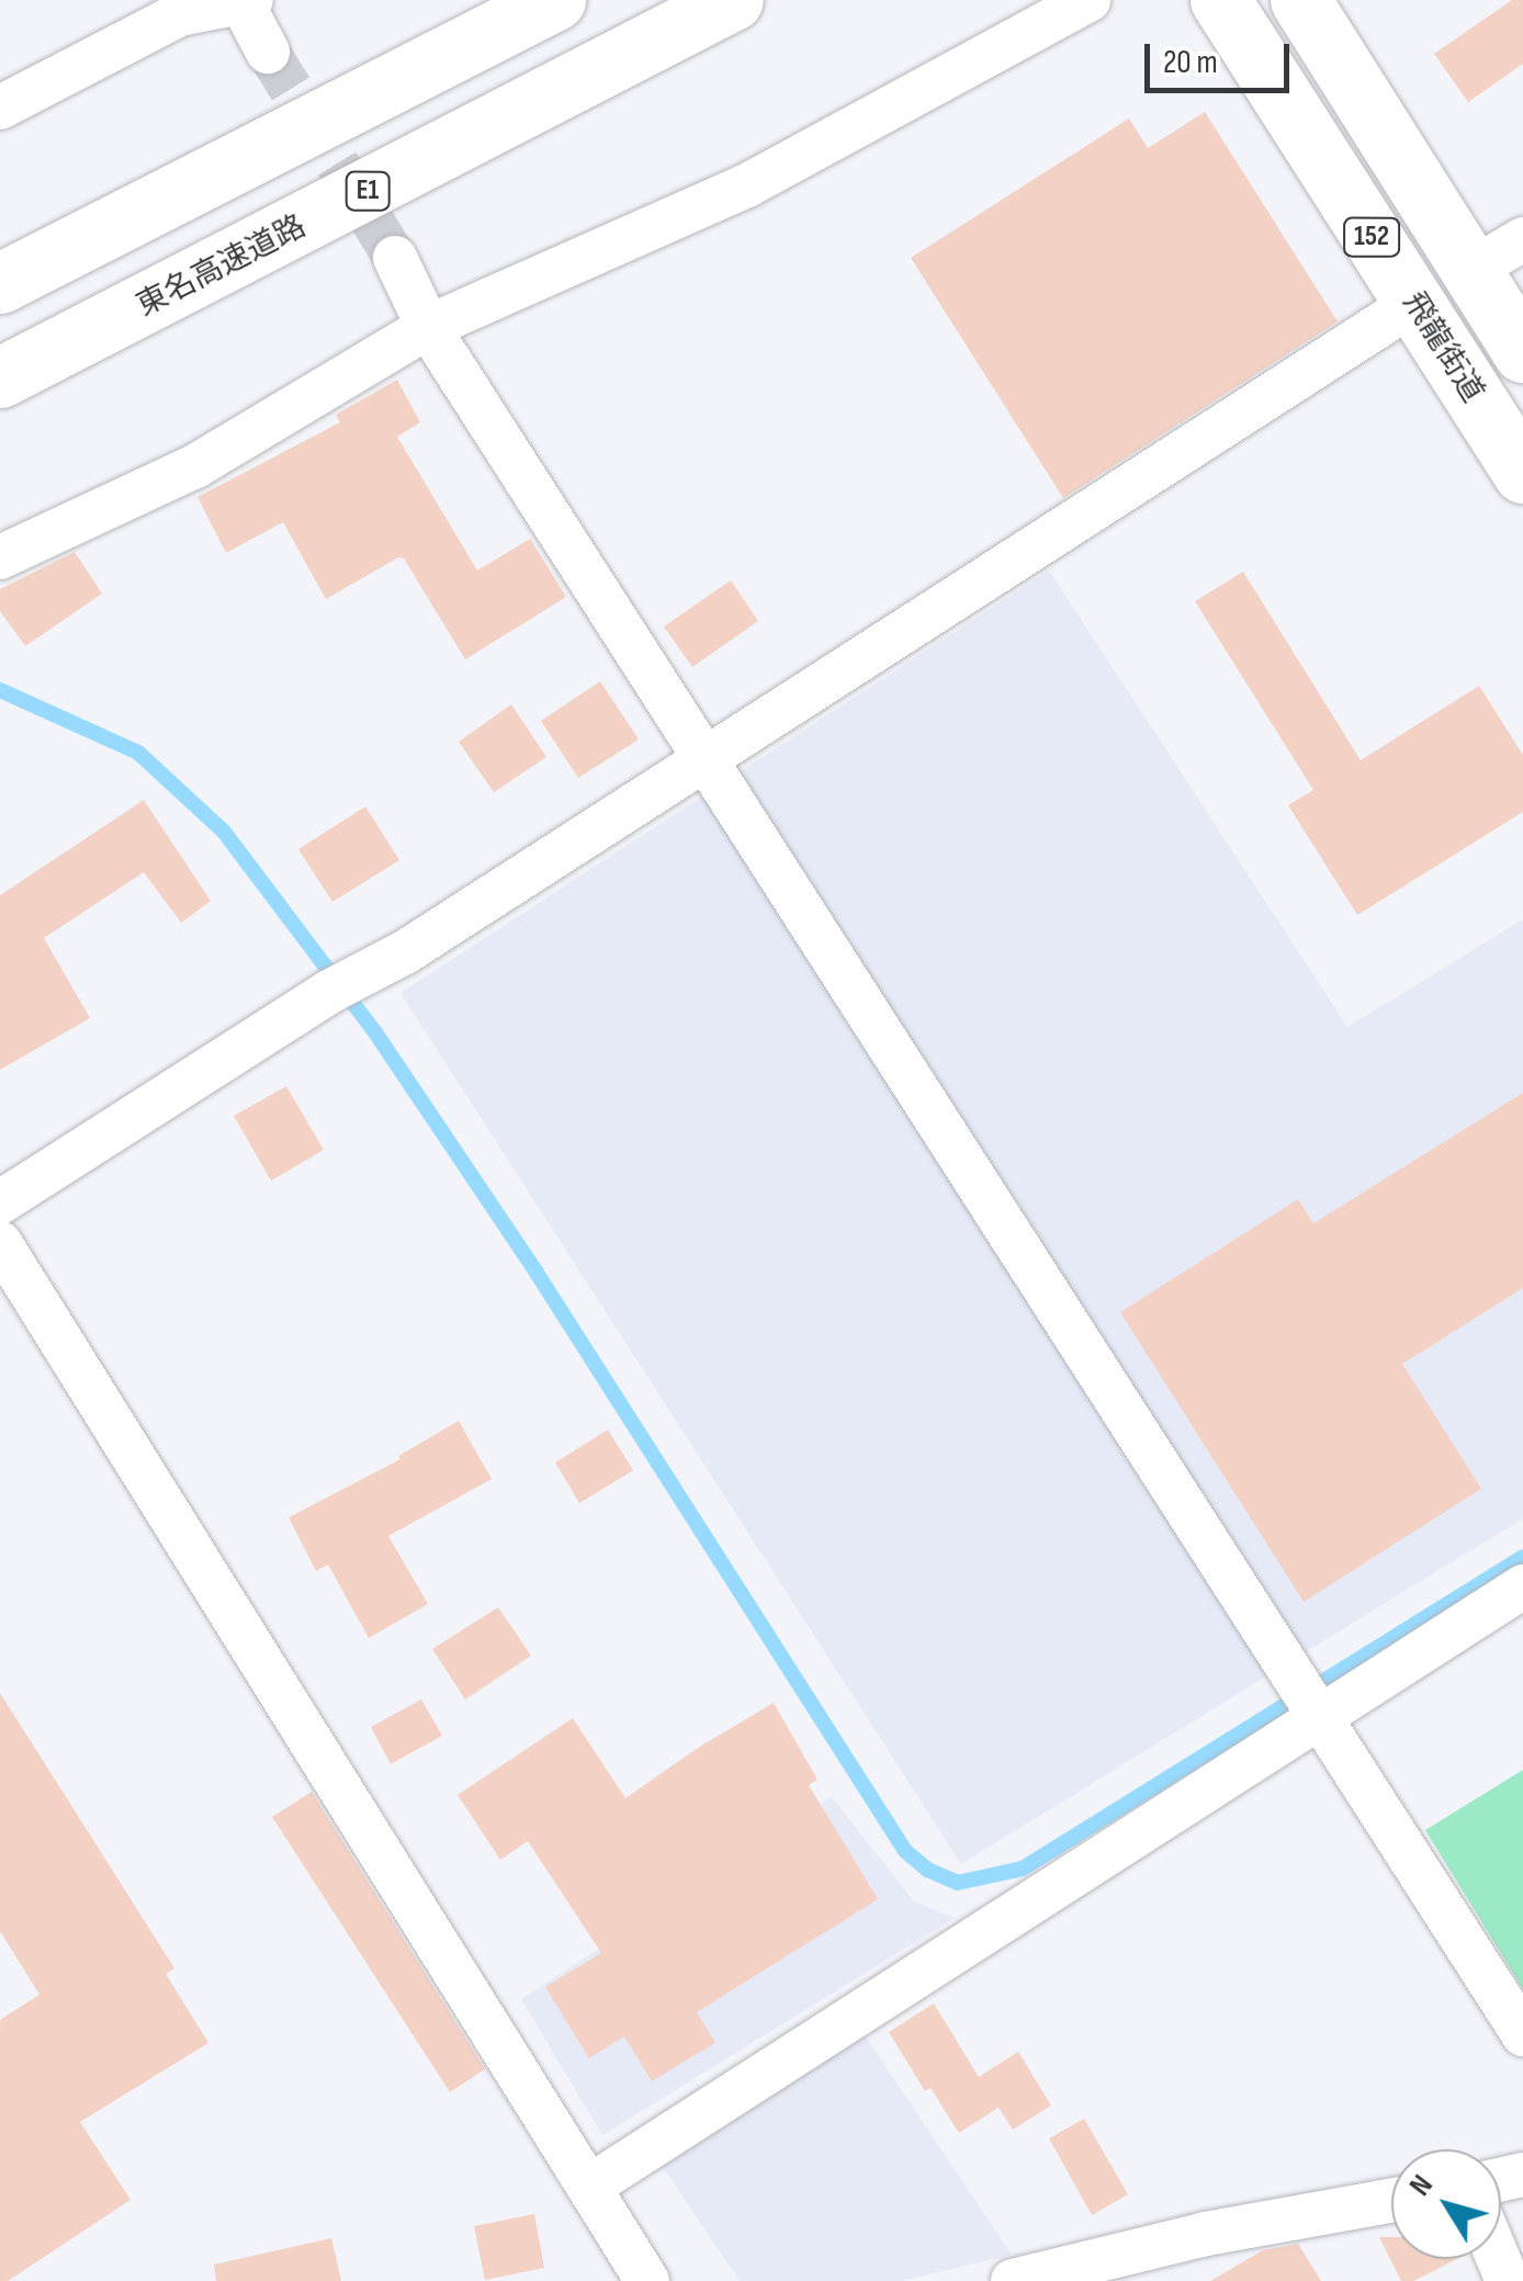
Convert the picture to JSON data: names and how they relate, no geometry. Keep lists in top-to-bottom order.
{
  "streets": {
    "highway": [
      "E1",
      "152",
      "東名高速道路",
      "飛龍街道"
    ]
  },
  "scale_bar": "20 m",
  "north": "top left"
}
